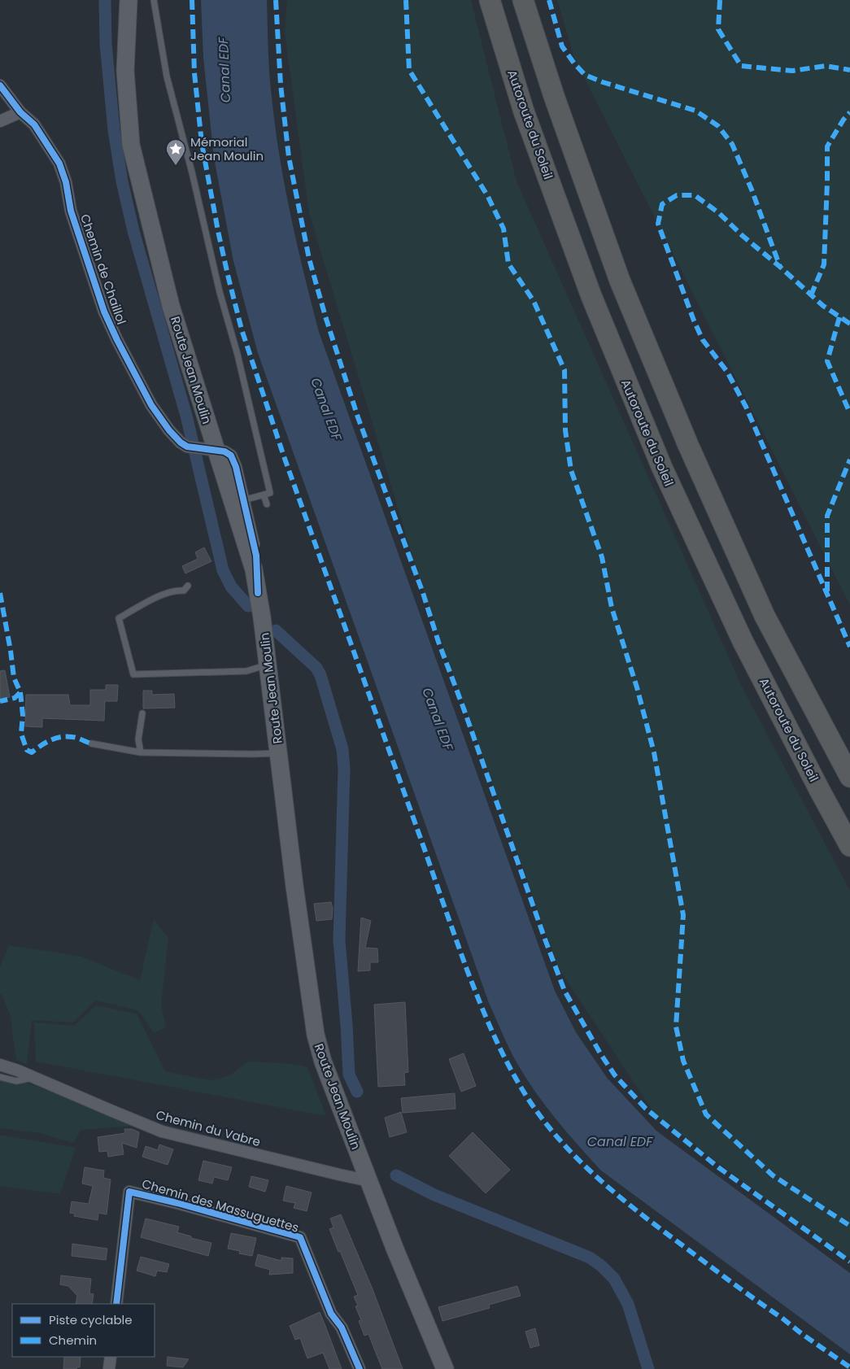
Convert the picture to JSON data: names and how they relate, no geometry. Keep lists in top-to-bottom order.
{
  "streets": {
    "highway": ["Autoroute du Soleil"],
    "main road": ["Route Jean Moulin"],
    "street": ["Chemin de Chaillol", "Chemin du Vabre", "Chemin des Massuguettes"]
  },
  "crossings": [
    ["Chemin de Chaillol", "Route Jean Moulin"],
    ["Route Jean Moulin", "Chemin du Vabre"]
  ],
  "water": ["Canal EDF"],
  "places": {
    "place": ["Mémorial Jean Moulin"]
  },
  "legend": ["Piste cyclable", "Chemin"]
}
